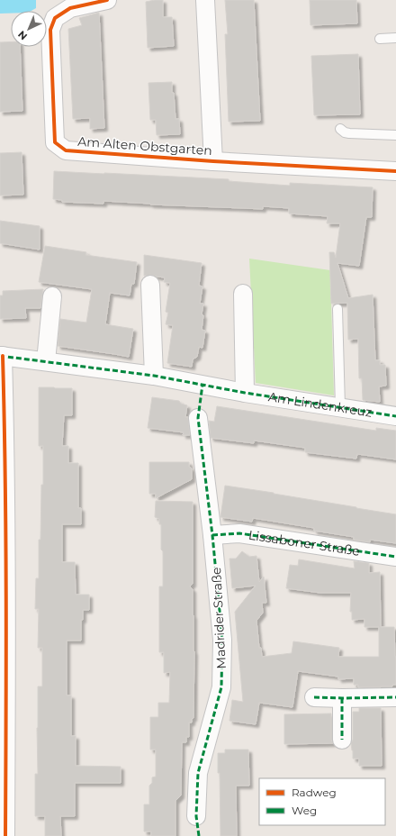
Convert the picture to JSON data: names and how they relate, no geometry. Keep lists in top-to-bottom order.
{
  "streets": {
    "street": [
      "Am Alten Obstgarten",
      "Am Lindenkreuz",
      "Lissaboner Straße",
      "Madrider Straße"
    ]
  },
  "crossings": [
    ["Lissaboner Straße", "Madrider Straße"]
  ],
  "legend": ["Radweg", "Weg"],
  "north": "bottom left"
}
